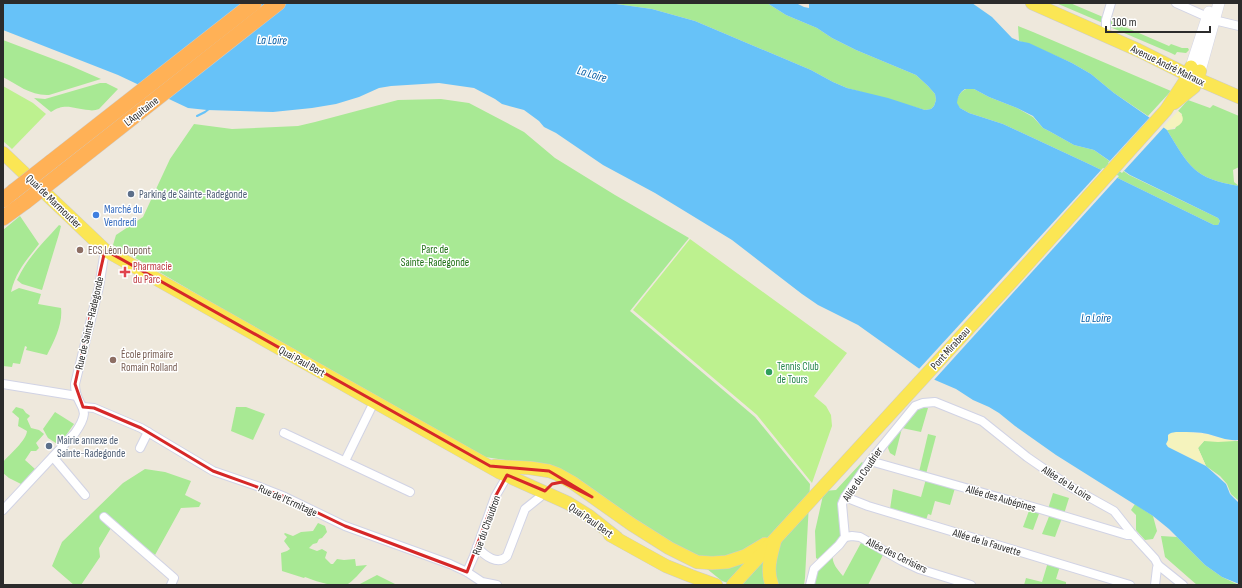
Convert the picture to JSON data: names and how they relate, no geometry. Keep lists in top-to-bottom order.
{
  "streets": {
    "highway": ["L'Aquitaine"],
    "main road": [
      "Avenue André Malraux",
      "Quai de Marmoutier",
      "Pont Mirabeau",
      "Quai Paul Bert"
    ],
    "street": [
      "Rue de Sainte-Radegonde",
      "Allée du Coudrier",
      "Allée de la Loire",
      "Allée des Aubépines",
      "Rue de l'Ermitage",
      "Rue du Chaudron",
      "Allée de la Fauvette",
      "Allée des Cerisiers"
    ]
  },
  "crossings": [
    ["Avenue André Malraux", "Pont Mirabeau"],
    ["Quai de Marmoutier", "Rue de Sainte-Radegonde"],
    ["Quai de Marmoutier", "Quai Paul Bert"],
    ["Rue de Sainte-Radegonde", "Quai Paul Bert"],
    ["Quai Paul Bert", "Rue du Chaudron"],
    ["Allée du Coudrier", "Allée de la Loire"],
    ["Allée du Coudrier", "Allée des Aubépines"],
    ["Allée du Coudrier", "Allée de la Fauvette"],
    ["Allée du Coudrier", "Allée des Cerisiers"],
    ["Allée de la Loire", "Allée des Aubépines"],
    ["Rue de l'Ermitage", "Rue du Chaudron"]
  ],
  "water": ["La Loire"],
  "parks": ["Parc de Sainte-Radegonde"],
  "places": {
    "other": [
      "Parking de Sainte-Radegonde",
      "Marché du Vendredi",
      "ECS Léon Dupont",
      "École primaire Romain Rolland",
      "Tennis Club de Tours",
      "Mairie annexe de Sainte-Radegonde"
    ],
    "health": ["Pharmacie du Parc"]
  },
  "scale_bar": "100 m"
}
